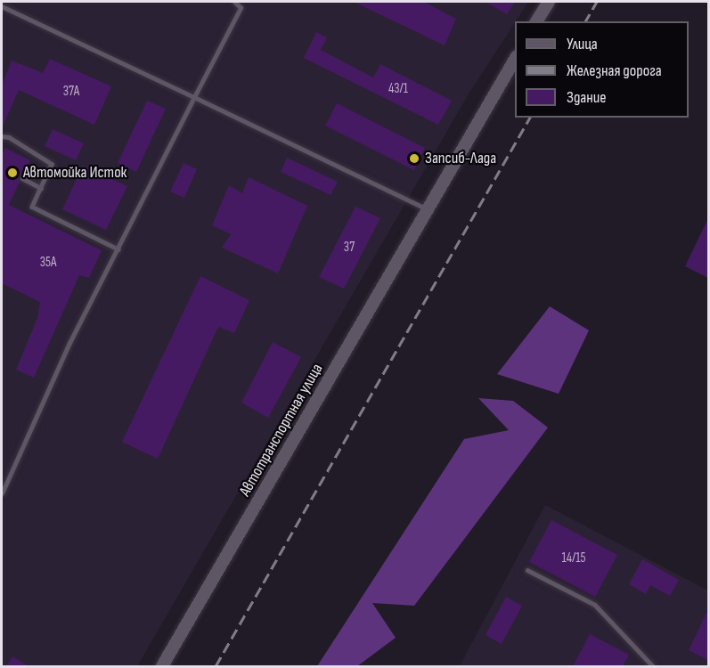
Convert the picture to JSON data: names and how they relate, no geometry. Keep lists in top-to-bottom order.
{
  "streets": {
    "main road": ["Автотранспортная улица"]
  },
  "places": ["Запсиб-Лада", "Автомойка Исток"],
  "house_numbers": [
    "43/1",
    "37А",
    "37",
    "35А",
    "14/15"
  ],
  "legend": ["Улица", "Железная дорога", "Здание"]
}
